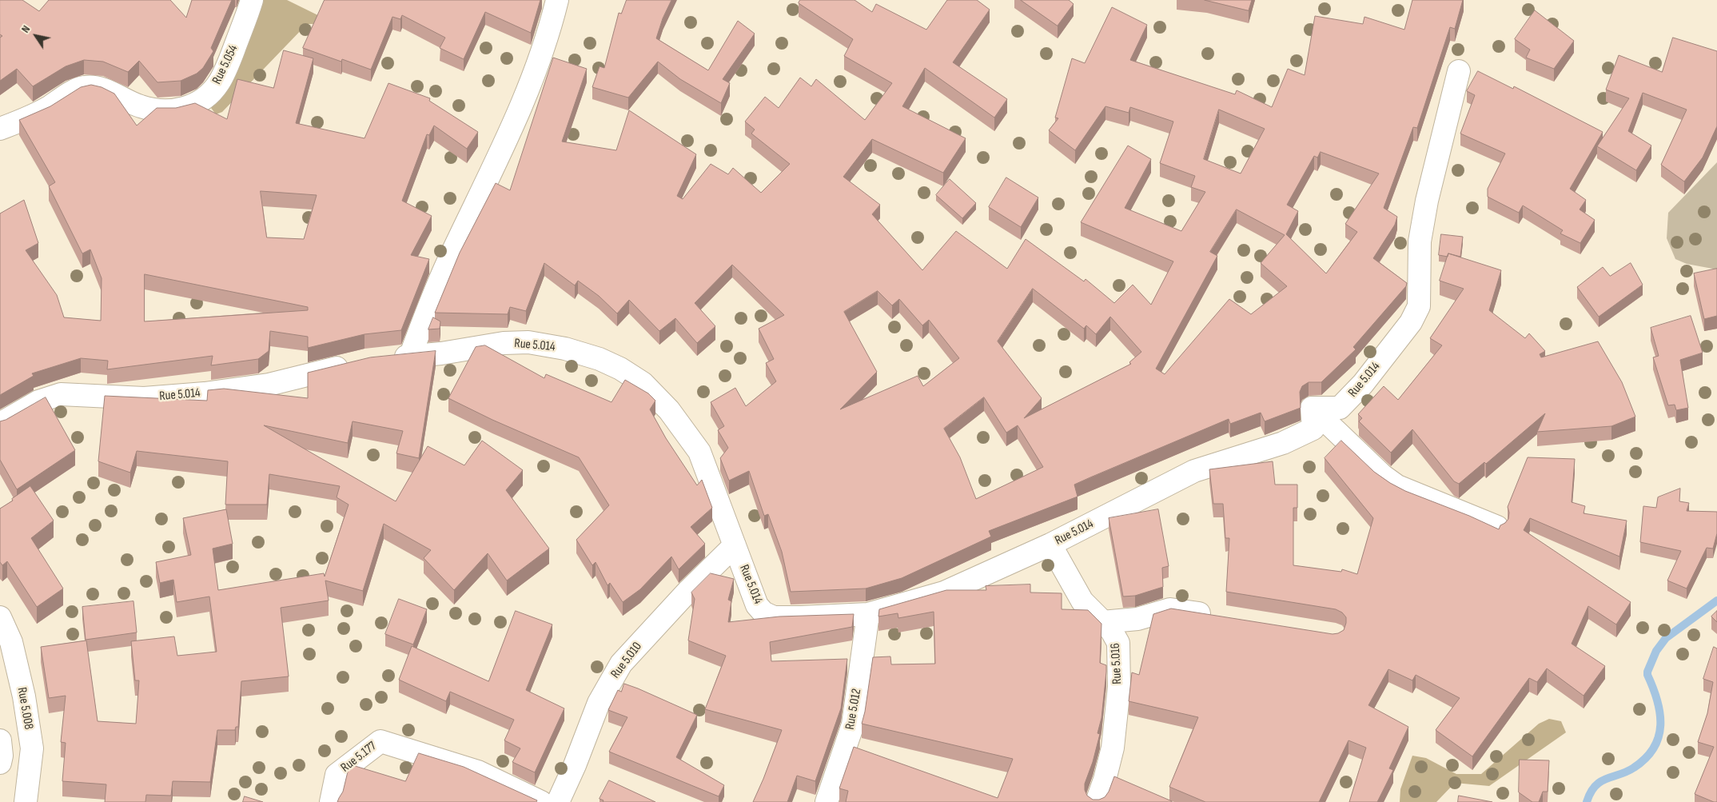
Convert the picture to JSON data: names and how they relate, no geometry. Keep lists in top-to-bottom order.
{
  "streets": {
    "street": [
      "Rue 5.054",
      "Rue 5.014",
      "Rue 5.010",
      "Rue 5.016",
      "Rue 5.008",
      "Rue 5.012",
      "Rue 5.177"
    ]
  },
  "crossings": [
    ["Rue 5.014", "Rue 5.010"],
    ["Rue 5.014", "Rue 5.016"],
    ["Rue 5.014", "Rue 5.012"]
  ],
  "north": "top left"
}
